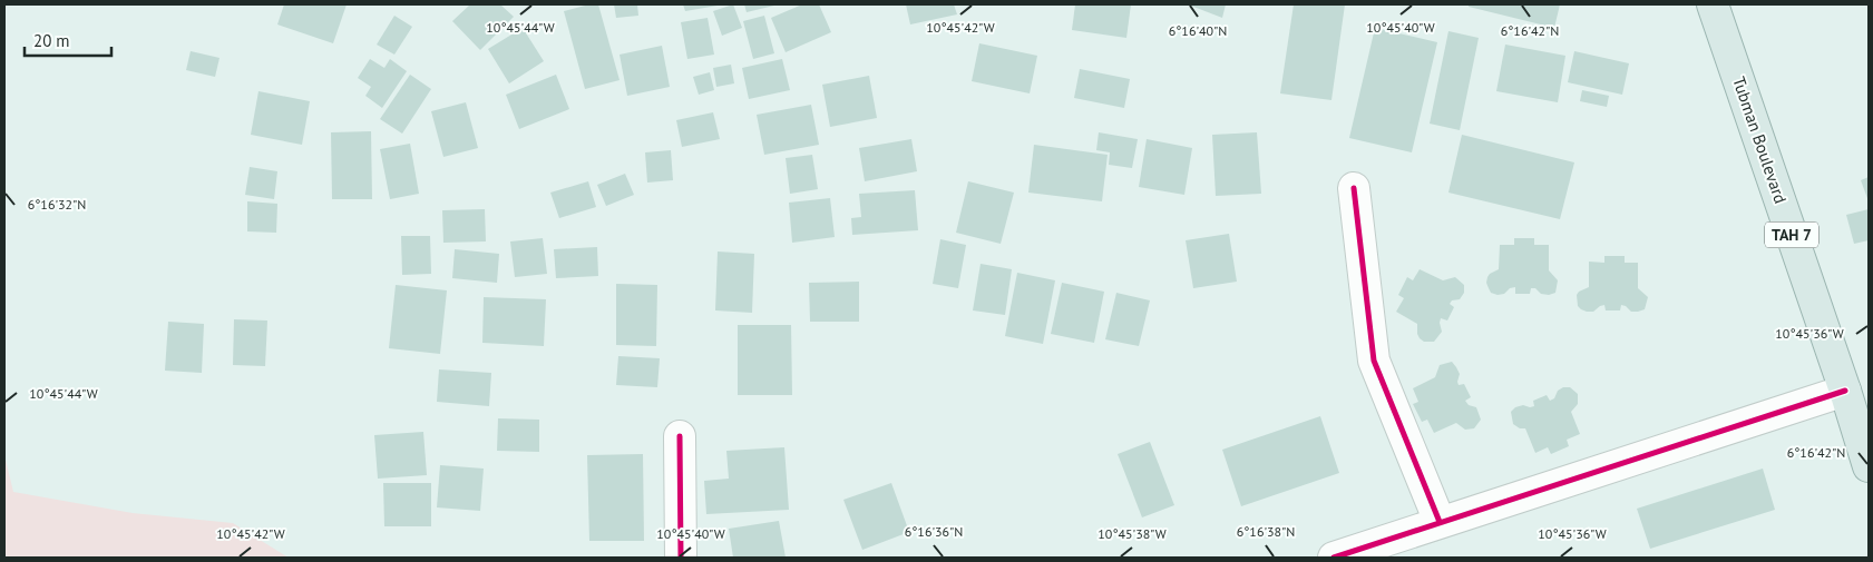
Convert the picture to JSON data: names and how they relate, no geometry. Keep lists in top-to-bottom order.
{
  "streets": {
    "highway": ["Tubman Boulevard", "TAH 7"]
  },
  "scale_bar": "20 m",
  "coordinates": [
    "10°45'44\"W",
    "10°45'42\"W",
    "10°45'40\"W",
    "6°16'40\"N",
    "6°16'42\"N",
    "6°16'32\"N",
    "10°45'36\"W",
    "6°16'36\"N",
    "6°16'38\"N",
    "10°45'38\"W"
  ]
}
